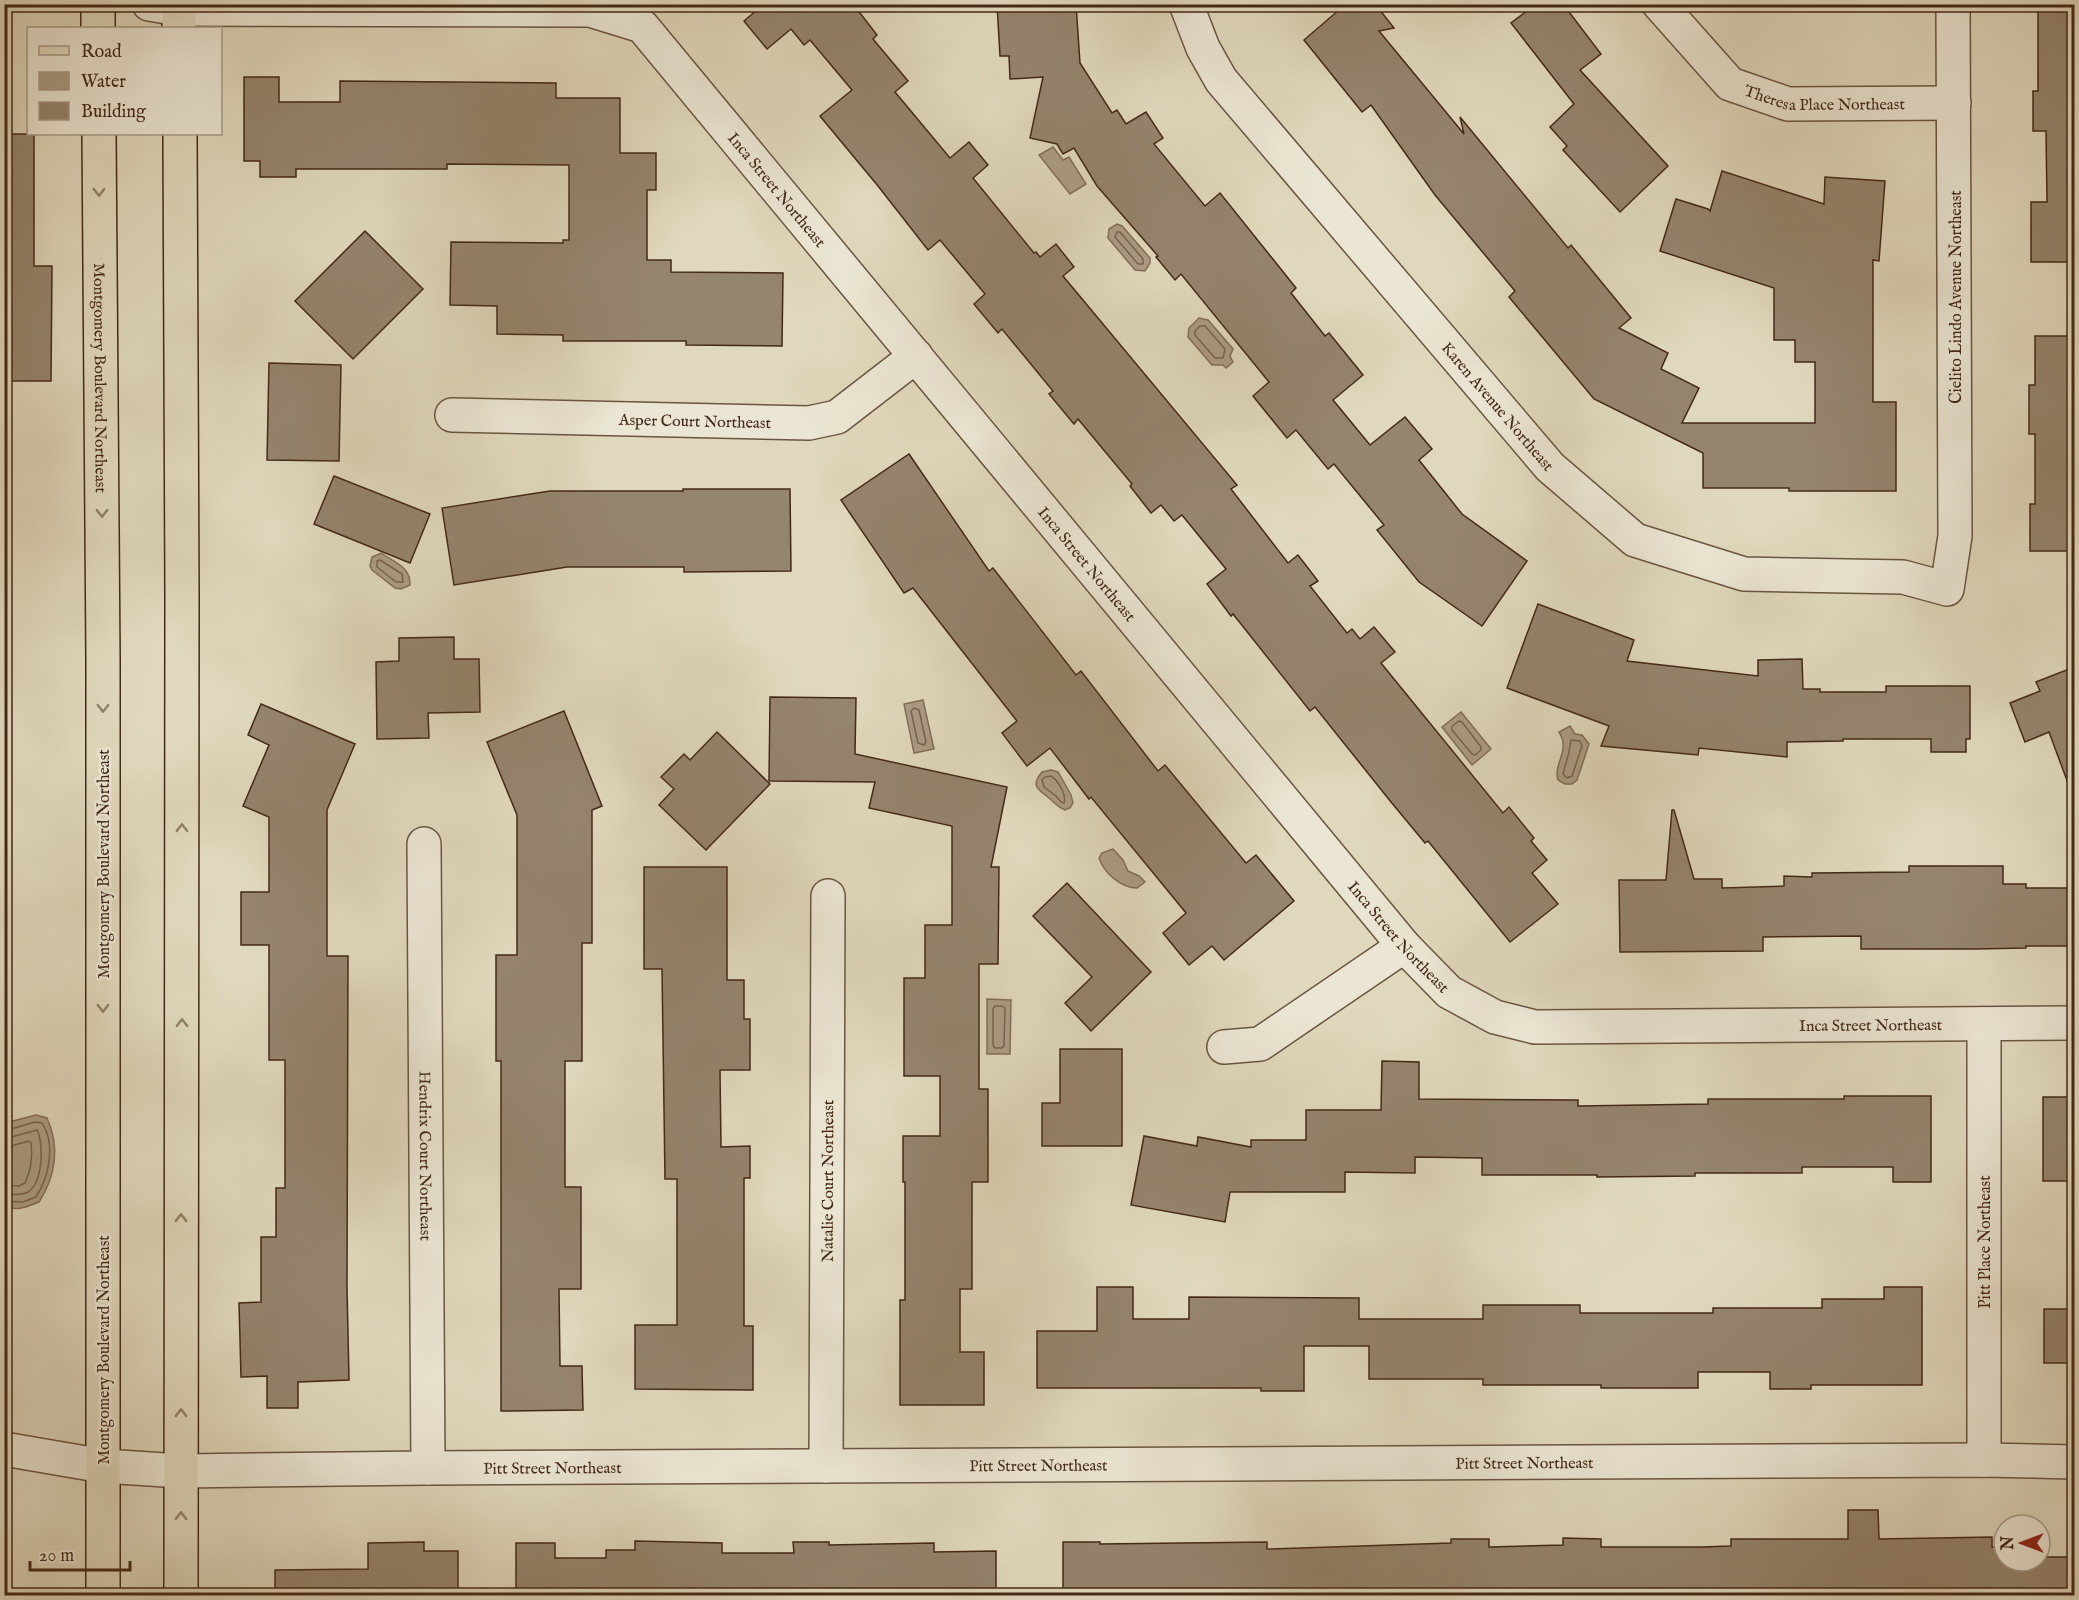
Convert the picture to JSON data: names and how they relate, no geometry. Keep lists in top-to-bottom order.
{
  "streets": {
    "main road": ["Montgomery Boulevard Northeast"],
    "street": [
      "Theresa Place Northeast",
      "Inca Street Northeast",
      "Cielito Lindo Avenue Northeast",
      "Karen Avenue Northeast",
      "Asper Court Northeast",
      "Hendrix Court Northeast",
      "Natalie Court Northeast",
      "Pitt Place Northeast",
      "Pitt Street Northeast"
    ]
  },
  "crossings": [
    ["Theresa Place Northeast", "Cielito Lindo Avenue Northeast"],
    ["Inca Street Northeast", "Asper Court Northeast"],
    ["Inca Street Northeast", "Pitt Place Northeast"],
    ["Cielito Lindo Avenue Northeast", "Karen Avenue Northeast"],
    ["Montgomery Boulevard Northeast", "Pitt Street Northeast"],
    ["Hendrix Court Northeast", "Pitt Street Northeast"],
    ["Natalie Court Northeast", "Pitt Street Northeast"],
    ["Pitt Place Northeast", "Pitt Street Northeast"]
  ],
  "legend": ["Road", "Water", "Building"],
  "scale_bar": "20 m",
  "north": "left"
}
